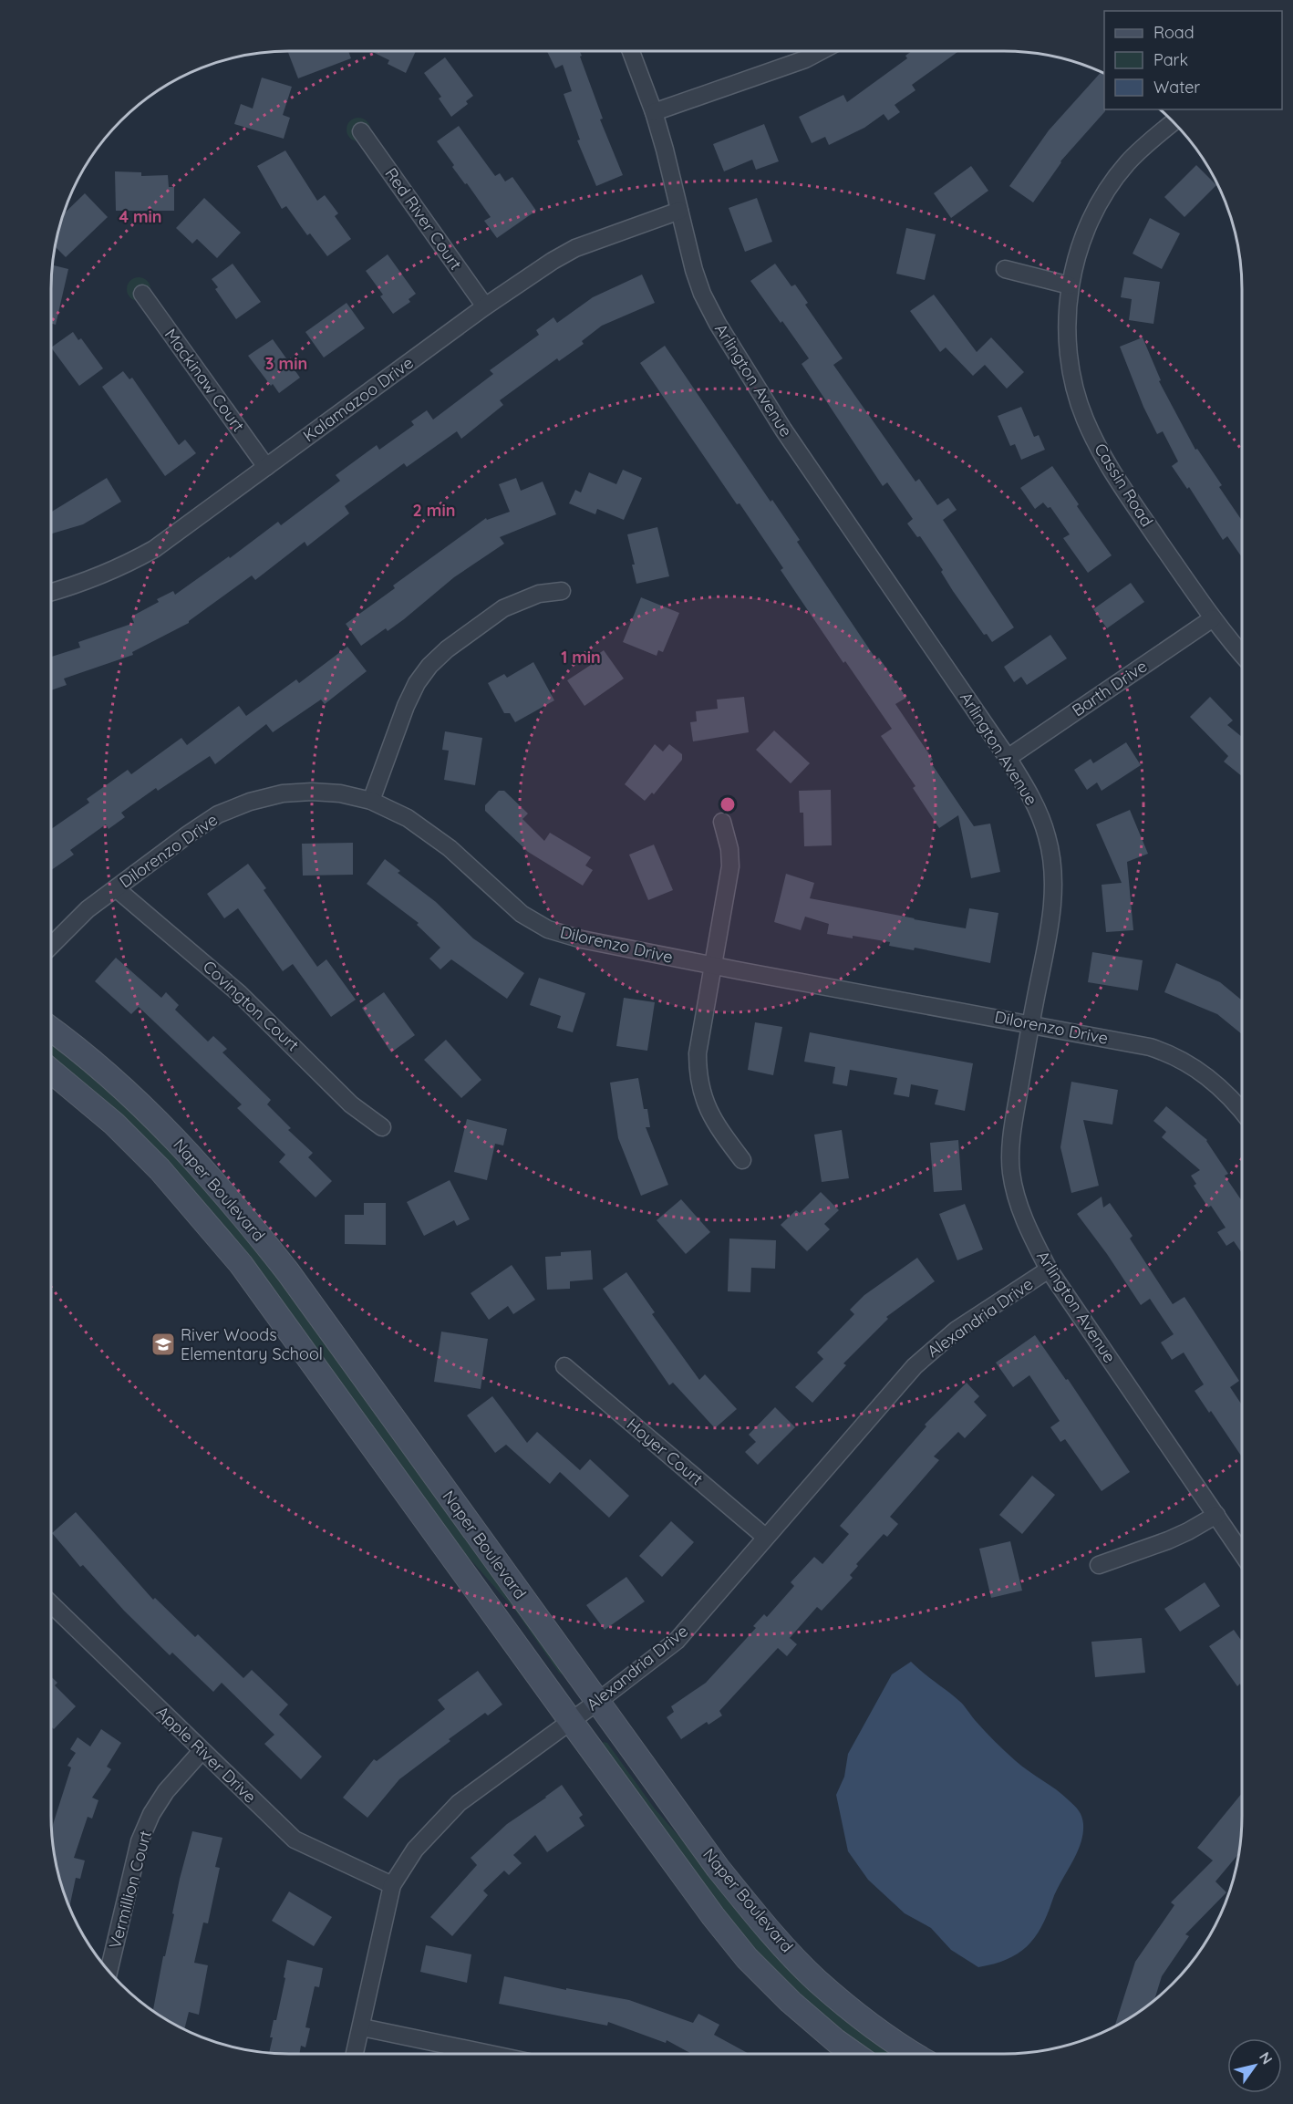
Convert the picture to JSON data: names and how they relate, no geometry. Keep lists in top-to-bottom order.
{
  "streets": {
    "main road": ["Naper Boulevard"],
    "street": [
      "Red River Court",
      "Mackinaw Court",
      "Arlington Avenue",
      "Kalamazoo Drive",
      "Cassin Road",
      "Barth Drive",
      "Dilorenzo Drive",
      "Covington Court",
      "Alexandria Drive",
      "Hoyer Court",
      "Apple River Drive",
      "Vermillion Court"
    ]
  },
  "crossings": [
    ["Red River Court", "Kalamazoo Drive"],
    ["Mackinaw Court", "Kalamazoo Drive"],
    ["Arlington Avenue", "Kalamazoo Drive"],
    ["Arlington Avenue", "Barth Drive"],
    ["Arlington Avenue", "Dilorenzo Drive"],
    ["Arlington Avenue", "Alexandria Drive"],
    ["Cassin Road", "Barth Drive"],
    ["Dilorenzo Drive", "Covington Court"],
    ["Naper Boulevard", "Alexandria Drive"],
    ["Alexandria Drive", "Hoyer Court"],
    ["Alexandria Drive", "Apple River Drive"],
    ["Apple River Drive", "Vermillion Court"]
  ],
  "places": {
    "school or university": ["River Woods Elementary School"]
  },
  "legend": ["Road", "Park", "Water"],
  "north": "top right",
  "rings": [
    "4 min",
    "3 min",
    "2 min",
    "1 min"
  ]
}
